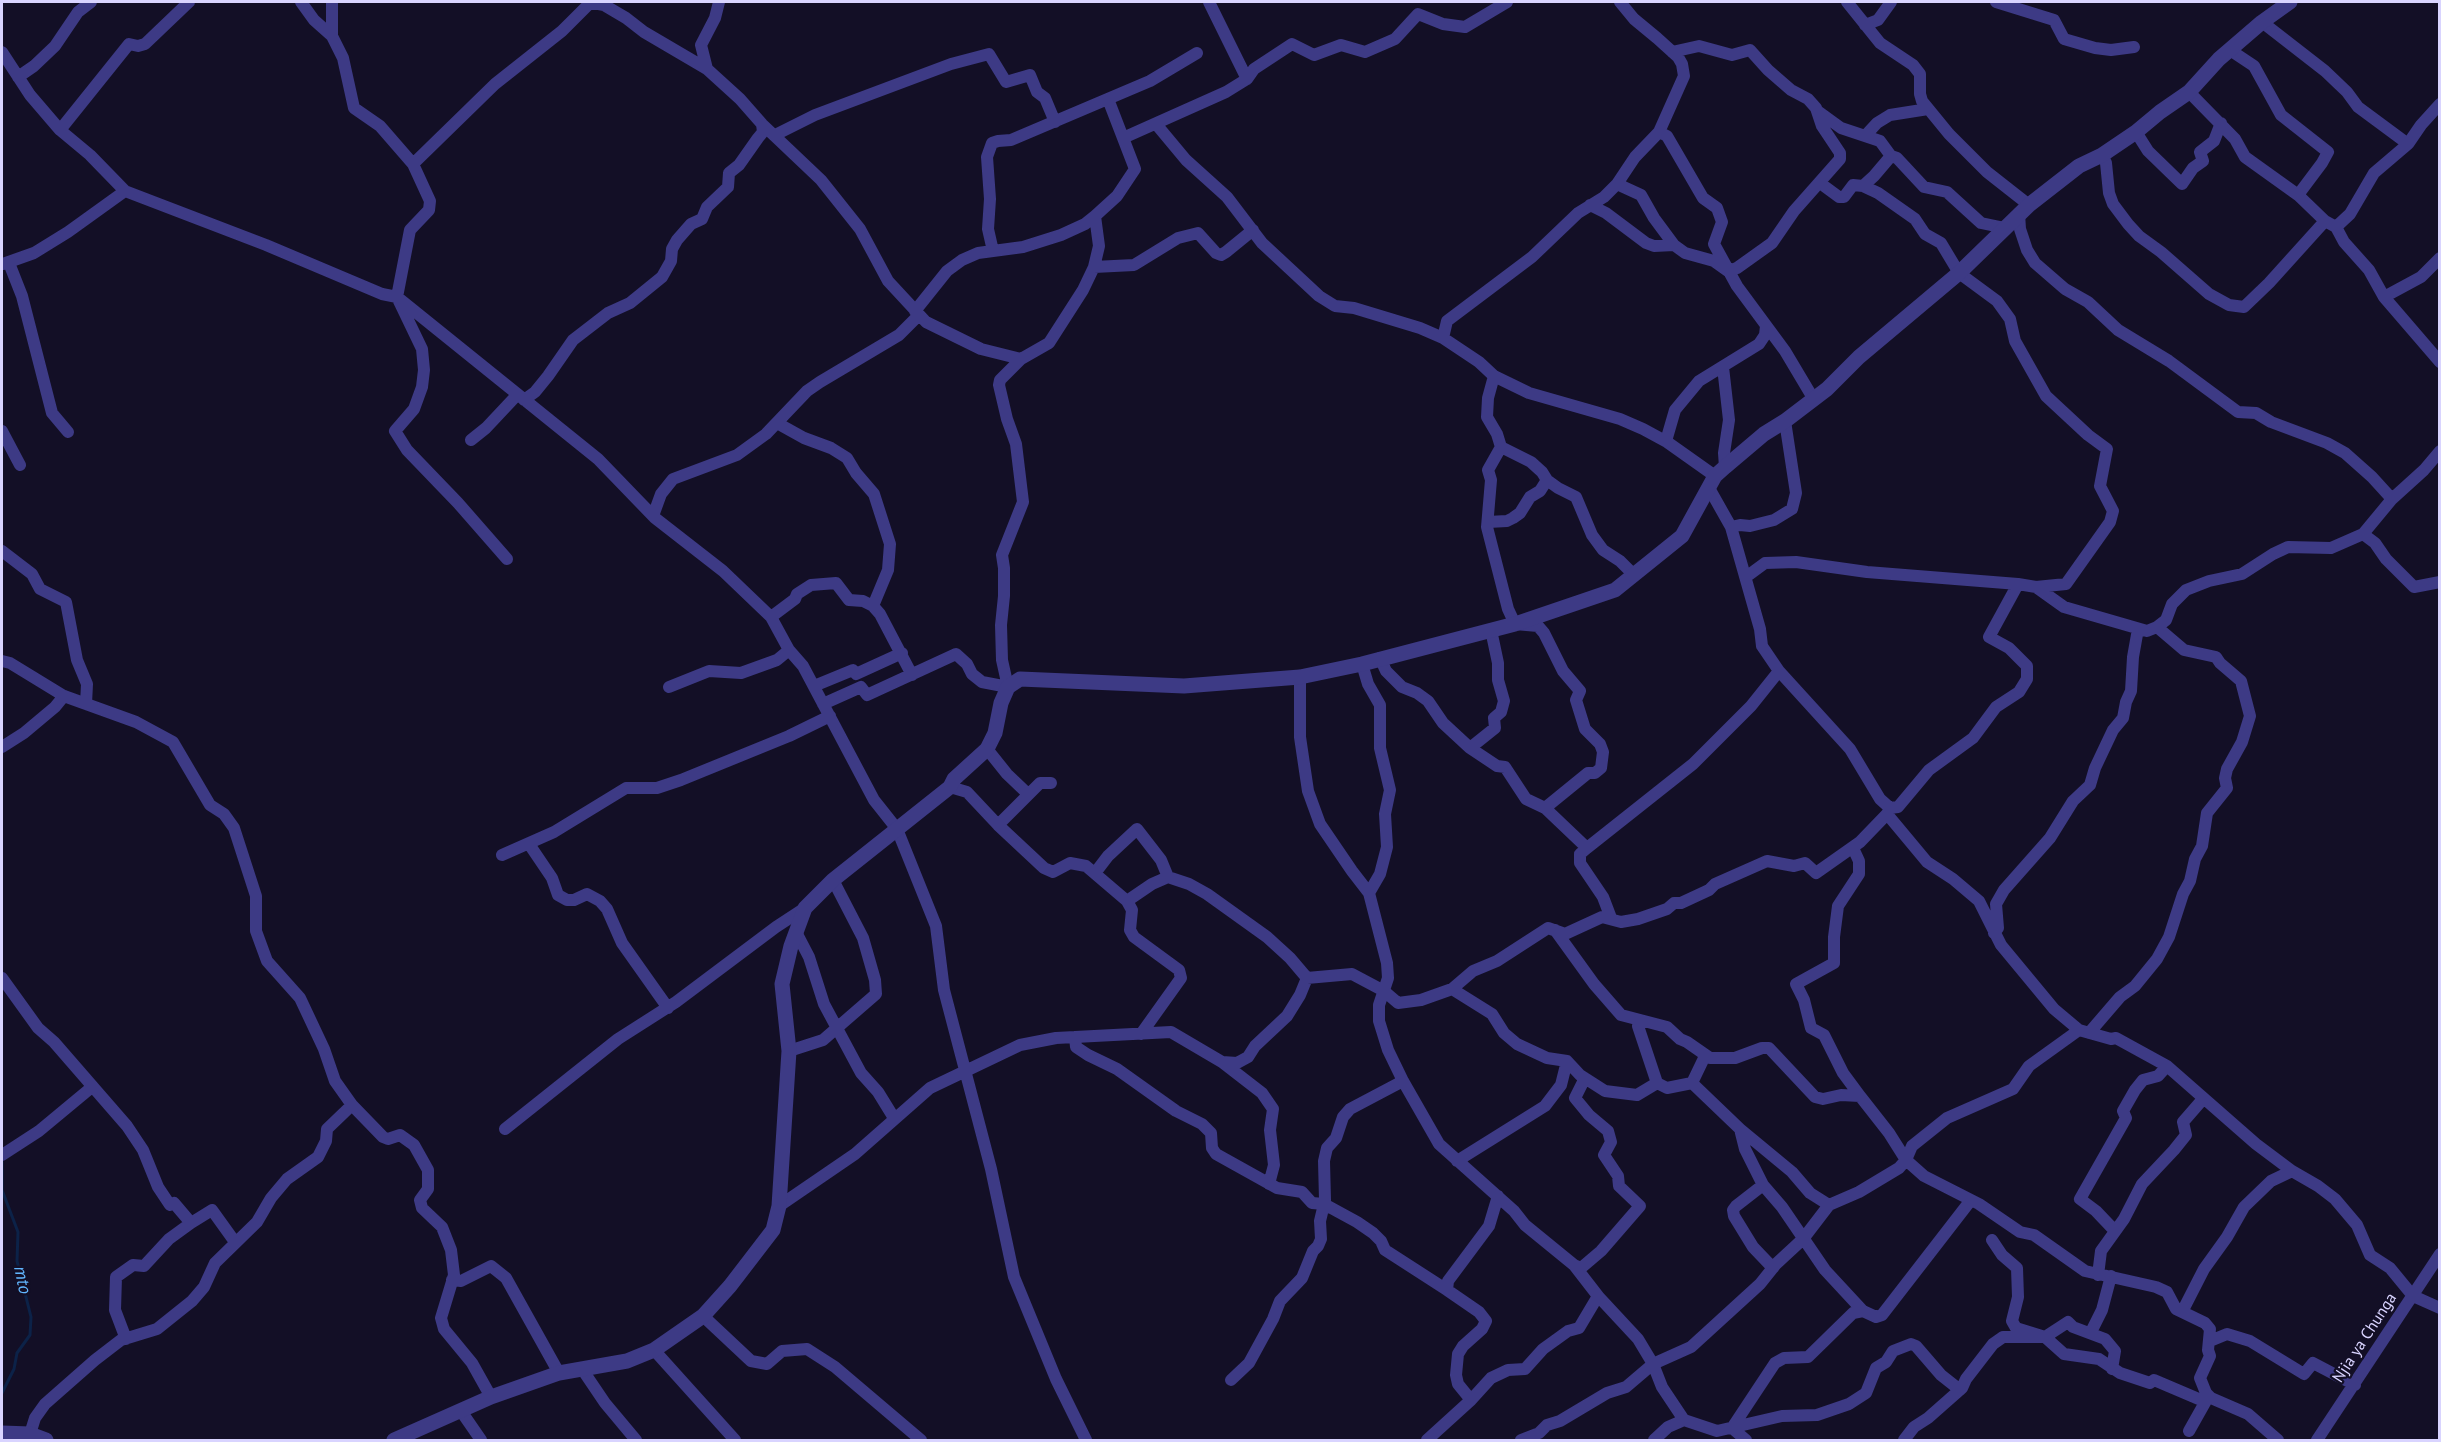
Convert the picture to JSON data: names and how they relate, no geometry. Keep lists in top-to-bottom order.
{
  "streets": {
    "street": ["Njia ya Chunga"]
  },
  "water": ["mto"]
}
